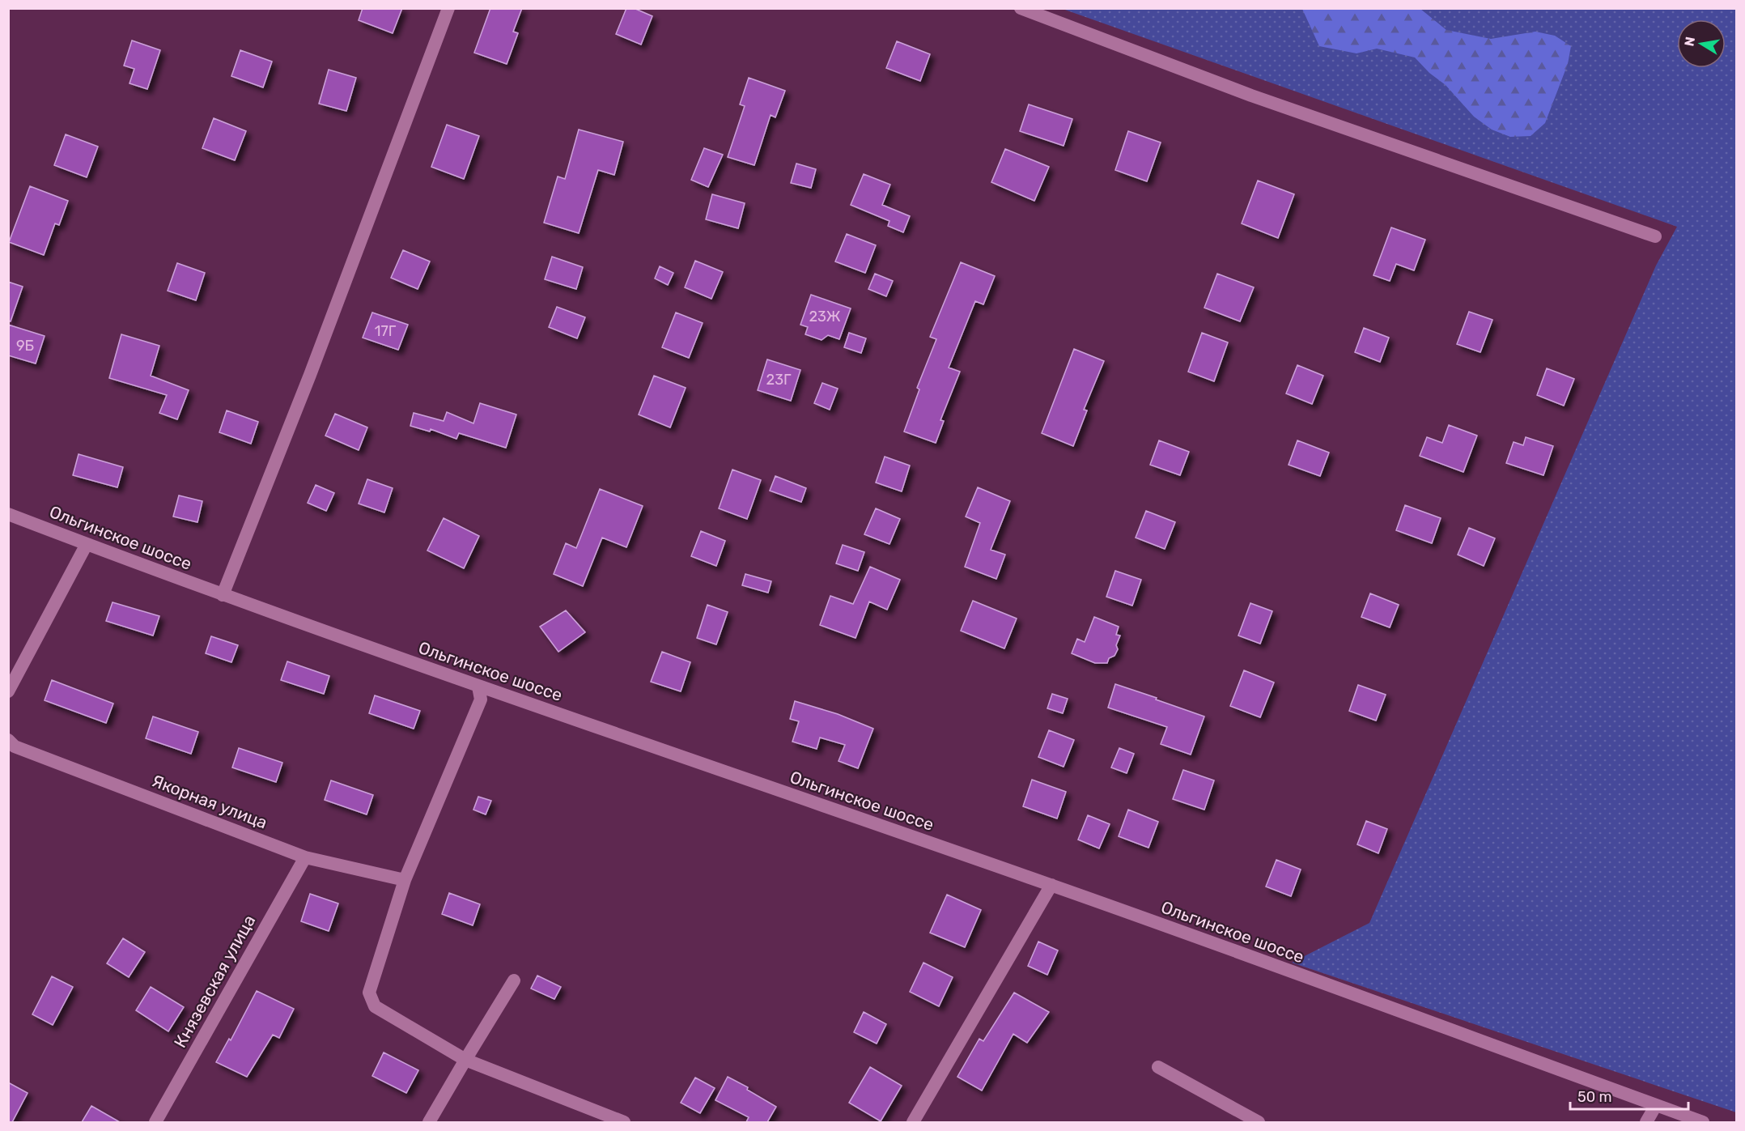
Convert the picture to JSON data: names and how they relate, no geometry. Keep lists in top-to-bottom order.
{
  "streets": {
    "street": ["Ольгинское шоссе", "Якорная улица", "Князевская улица"]
  },
  "crossings": [
    ["Якорная улица", "Князевская улица"]
  ],
  "house_numbers": [
    "23Ж",
    "17Г",
    "9Б",
    "23Г"
  ],
  "scale_bar": "50 m",
  "north": "left"
}
